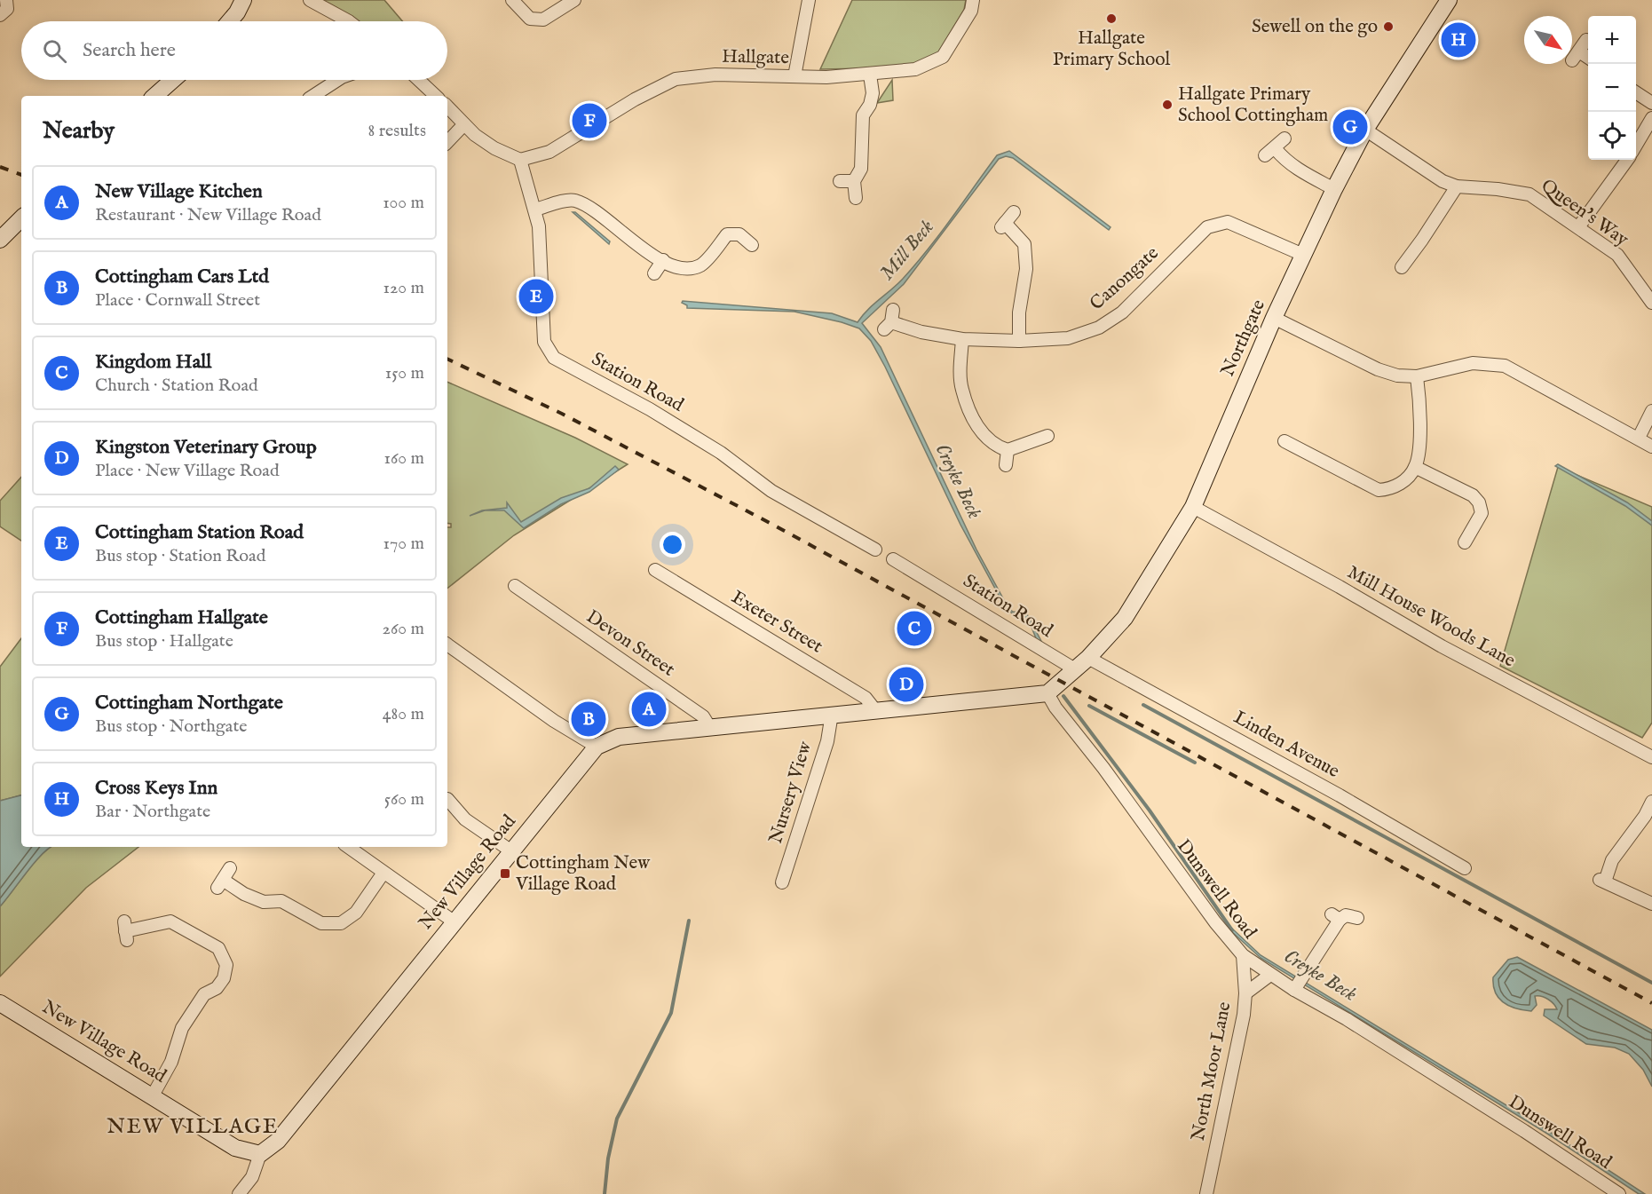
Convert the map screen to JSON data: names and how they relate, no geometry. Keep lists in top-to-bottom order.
{
  "streets": {
    "street": [
      "Hallgate",
      "Queen's Way",
      "Canongate",
      "Northgate",
      "Station Road",
      "Mill House Woods Lane",
      "Exeter Street",
      "Devon Street",
      "Linden Avenue",
      "Nursery View",
      "New Village Road",
      "Dunswell Road",
      "North Moor Lane"
    ]
  },
  "crossings": [
    ["Hallgate", "Station Road"],
    ["Queen's Way", "Northgate"],
    ["Canongate", "Northgate"],
    ["Northgate", "Station Road"],
    ["Northgate", "Mill House Woods Lane"],
    ["Northgate", "Linden Avenue"],
    ["Northgate", "New Village Road"],
    ["Northgate", "Dunswell Road"],
    ["Exeter Street", "New Village Road"],
    ["Devon Street", "New Village Road"],
    ["Nursery View", "New Village Road"],
    ["New Village Road", "Dunswell Road"],
    ["Dunswell Road", "North Moor Lane"]
  ],
  "districts": ["NEW VILLAGE"],
  "water": ["Mill Beck", "Creyke Beck"],
  "places": {
    "other": ["Hallgate Primary School", "Sewell on the go", "Hallgate Primary School Cottingham"],
    "transit": ["Cottingham New Village Road"]
  },
  "north": "bottom right",
  "page": {
    "map_buttons": ["+", "−"],
    "pins": [
      "H",
      "F",
      "G",
      "E",
      "C",
      "D",
      "A",
      "B"
    ],
    "search": "Search here",
    "heading": ["Nearby", "8 results"],
    "list": [
      {
        "mark": "A",
        "name": "New Village Kitchen",
        "note": "Restaurant · New Village Road",
        "value": "100 m"
      },
      {
        "mark": "B",
        "name": "Cottingham Cars Ltd",
        "note": "Place · Cornwall Street",
        "value": "120 m"
      },
      {
        "mark": "C",
        "name": "Kingdom Hall",
        "note": "Church · Station Road",
        "value": "150 m"
      },
      {
        "mark": "D",
        "name": "Kingston Veterinary Group",
        "note": "Place · New Village Road",
        "value": "160 m"
      },
      {
        "mark": "E",
        "name": "Cottingham Station Road",
        "note": "Bus stop · Station Road",
        "value": "170 m"
      },
      {
        "mark": "F",
        "name": "Cottingham Hallgate",
        "note": "Bus stop · Hallgate",
        "value": "260 m"
      },
      {
        "mark": "G",
        "name": "Cottingham Northgate",
        "note": "Bus stop · Northgate",
        "value": "480 m"
      },
      {
        "mark": "H",
        "name": "Cross Keys Inn",
        "note": "Bar · Northgate",
        "value": "560 m"
      }
    ]
  }
}
